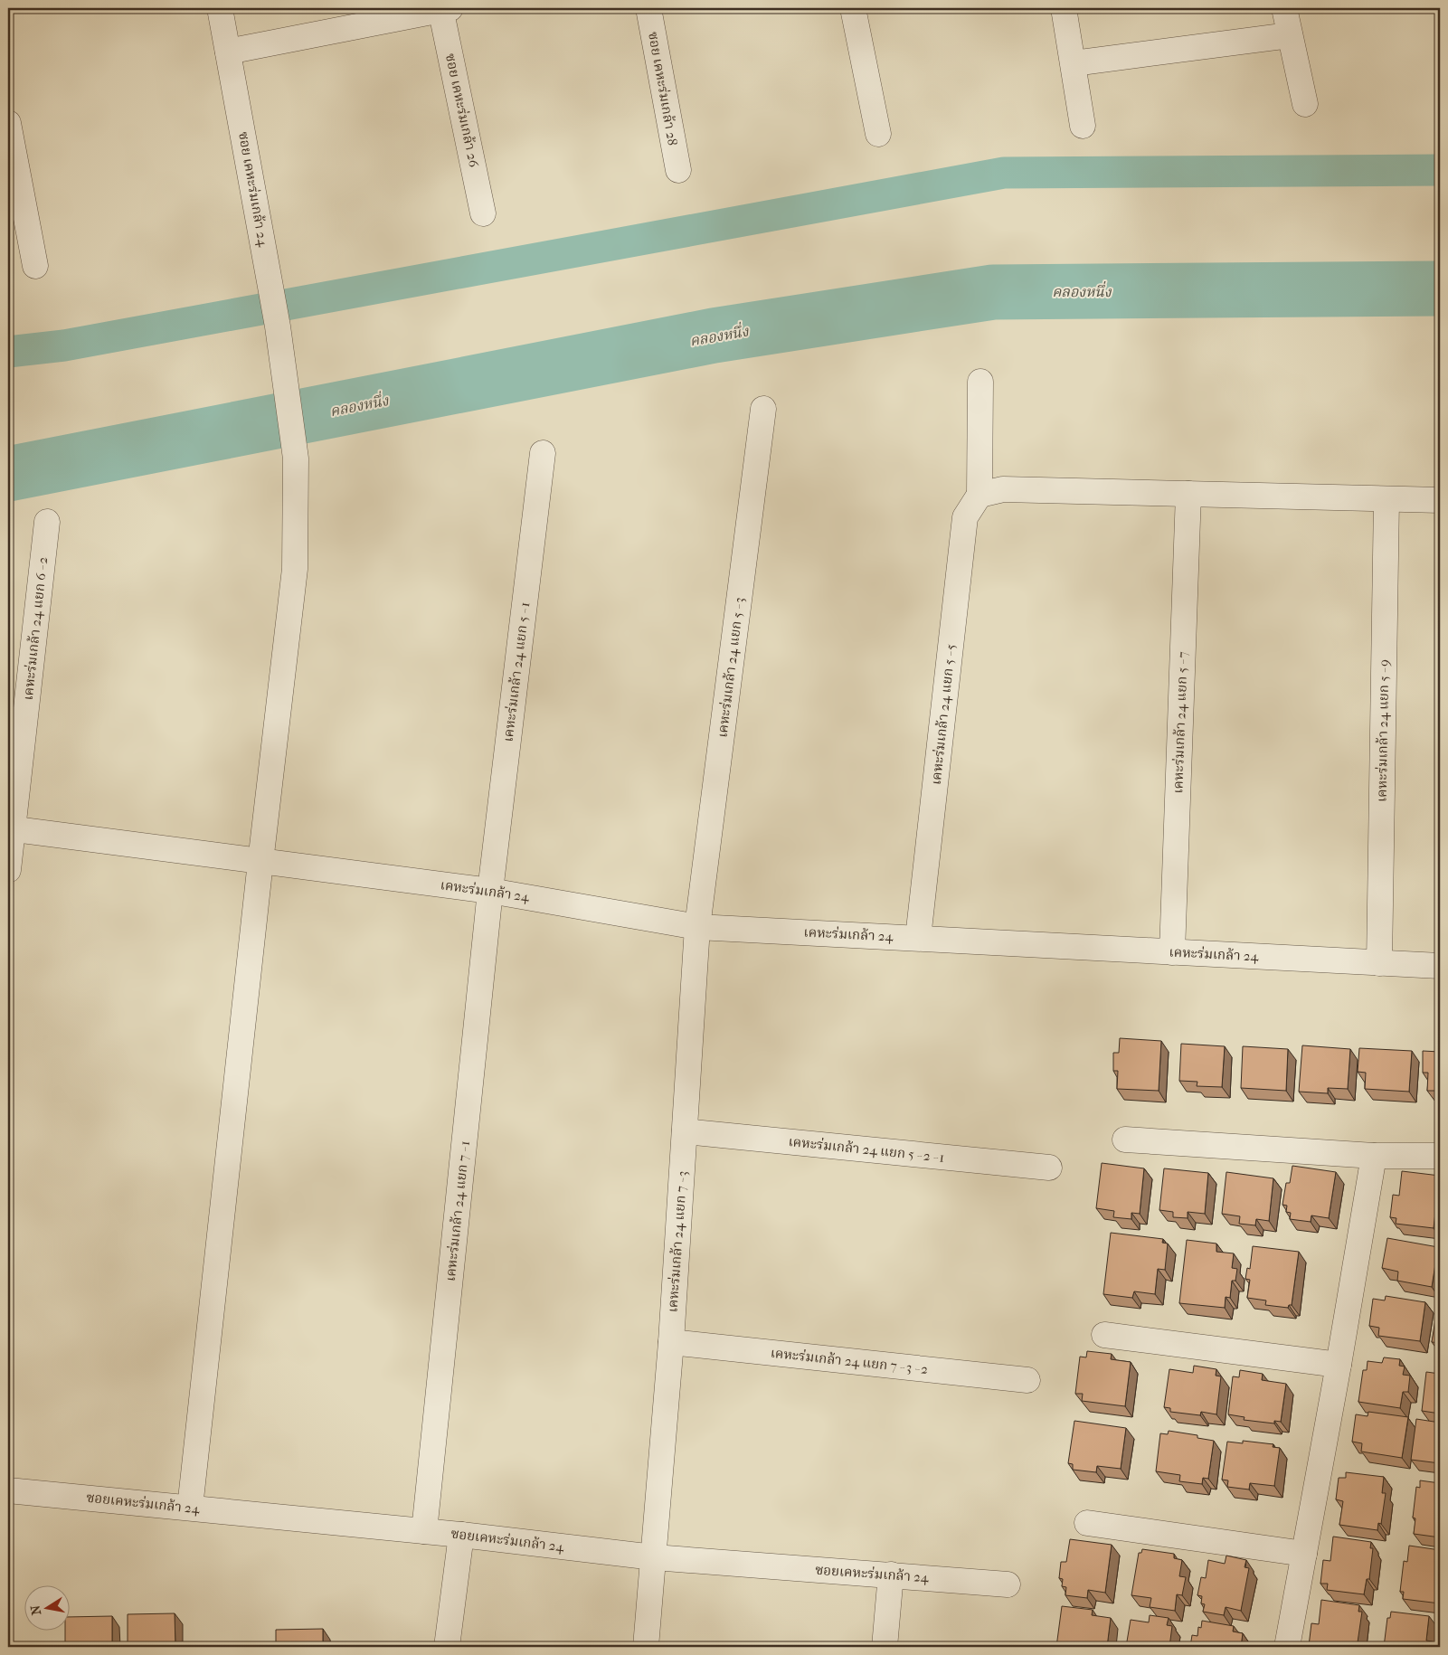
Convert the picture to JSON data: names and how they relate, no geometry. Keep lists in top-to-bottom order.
{
  "streets": {
    "street": [
      "ซอย เคหะร่มเกล้า 28",
      "ซอย เคหะร่มเกล้า 26",
      "ซอย เคหะร่มเกล้า 24",
      "เคหะร่มเกล้า 24 แยก 6 - 2",
      "เคหะร่มเกล้า 24 แยก 5 - 3",
      "เคหะร่มเกล้า 24 แยก 5 - 1",
      "เคหะร่มเกล้า 24 แยก 5 - 5",
      "เคหะร่มเกล้า 24 แยก 5 - 7",
      "เคหะร่มเกล้า 24 แยก 5 - 9",
      "เคหะร่มเกล้า 24",
      "เคหะร่มเกล้า 24 แยก 5 - 2 - 1",
      "เคหะร่มเกล้า 24 แยก 7 - 1",
      "เคหะร่มเกล้า 24 แยก 7 - 3",
      "เคหะร่มเกล้า 24 แยก 7 - 3 - 2",
      "ซอยเคหะร่มเกล้า 24"
    ]
  },
  "crossings": [
    ["ซอย เคหะร่มเกล้า 24", "เคหะร่มเกล้า 24"],
    ["ซอย เคหะร่มเกล้า 24", "ซอยเคหะร่มเกล้า 24"],
    ["เคหะร่มเกล้า 24 แยก 6 - 2", "เคหะร่มเกล้า 24"],
    ["เคหะร่มเกล้า 24 แยก 5 - 3", "เคหะร่มเกล้า 24"],
    ["เคหะร่มเกล้า 24 แยก 5 - 3", "เคหะร่มเกล้า 24 แยก 7 - 3"],
    ["เคหะร่มเกล้า 24 แยก 5 - 1", "เคหะร่มเกล้า 24"],
    ["เคหะร่มเกล้า 24 แยก 5 - 1", "เคหะร่มเกล้า 24 แยก 7 - 1"],
    ["เคหะร่มเกล้า 24 แยก 5 - 5", "เคหะร่มเกล้า 24"],
    ["เคหะร่มเกล้า 24 แยก 5 - 7", "เคหะร่มเกล้า 24"],
    ["เคหะร่มเกล้า 24 แยก 5 - 9", "เคหะร่มเกล้า 24"],
    ["เคหะร่มเกล้า 24", "เคหะร่มเกล้า 24 แยก 7 - 1"],
    ["เคหะร่มเกล้า 24", "เคหะร่มเกล้า 24 แยก 7 - 3"],
    ["เคหะร่มเกล้า 24 แยก 5 - 2 - 1", "เคหะร่มเกล้า 24 แยก 7 - 3"],
    ["เคหะร่มเกล้า 24 แยก 7 - 1", "ซอยเคหะร่มเกล้า 24"],
    ["เคหะร่มเกล้า 24 แยก 7 - 3", "เคหะร่มเกล้า 24 แยก 7 - 3 - 2"],
    ["เคหะร่มเกล้า 24 แยก 7 - 3", "ซอยเคหะร่มเกล้า 24"]
  ],
  "water": ["คลองหนึ่ง"],
  "north": "left"
}
